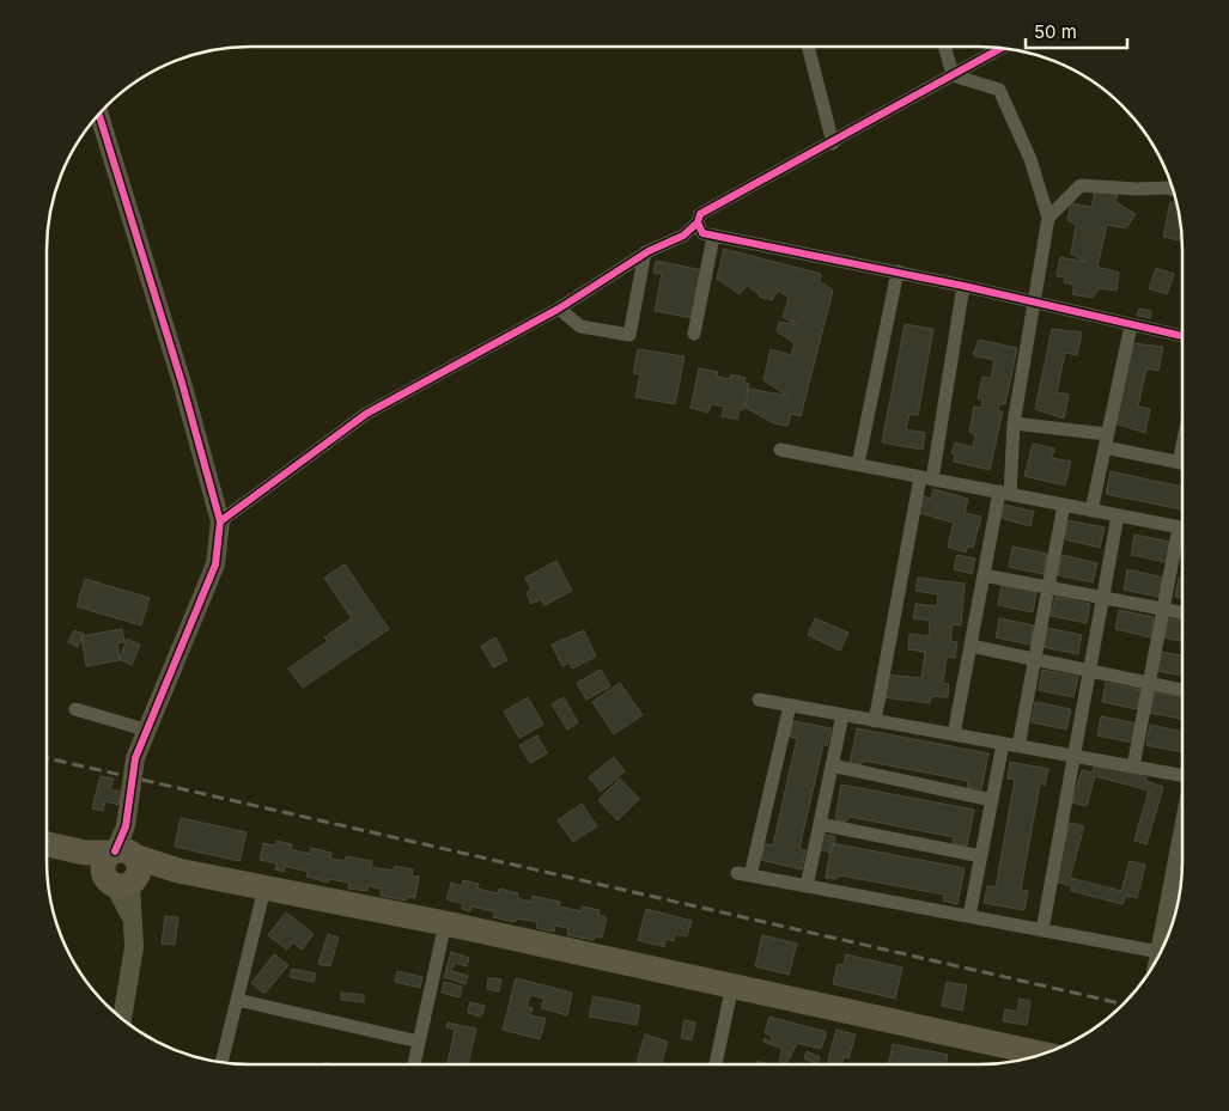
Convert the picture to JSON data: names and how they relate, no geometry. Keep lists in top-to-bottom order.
{
  "scale_bar": "50 m"
}
